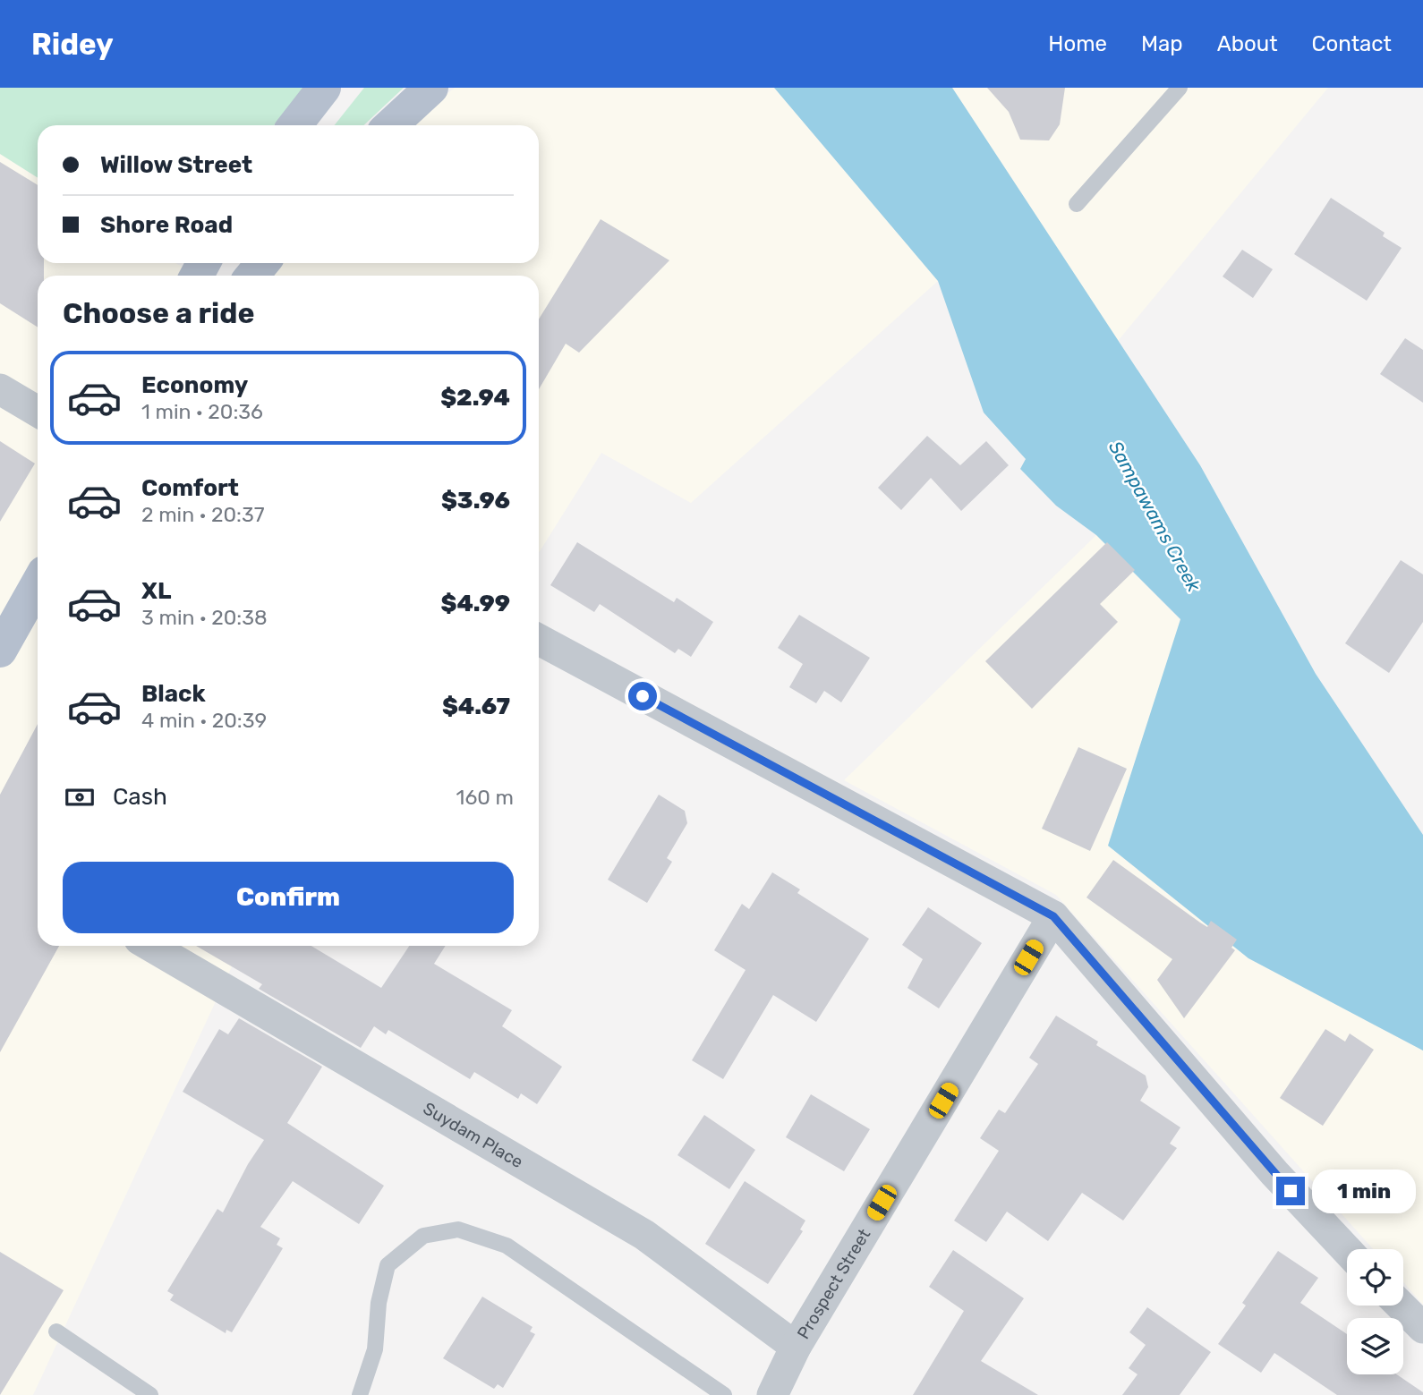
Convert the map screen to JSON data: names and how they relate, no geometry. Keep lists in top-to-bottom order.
{
  "streets": {
    "street": ["Suydam Place", "Prospect Street"]
  },
  "crossings": [
    ["Suydam Place", "Prospect Street"]
  ],
  "water": ["Sampawams Creek"],
  "page": {
    "header": "Ridey",
    "nav": [
      "Home",
      "Map",
      "About",
      "Contact"
    ],
    "banner": ["Willow Street", "Shore Road"],
    "heading": "Choose a ride",
    "list": [
      {
        "name": "Economy",
        "note": "1 min · 20:36",
        "value": "$2.94"
      },
      {
        "name": "Comfort",
        "note": "2 min · 20:37",
        "value": "$3.96"
      },
      {
        "name": "XL",
        "note": "3 min · 20:38",
        "value": "$4.99"
      },
      {
        "name": "Black",
        "note": "4 min · 20:39",
        "value": "$4.67"
      }
    ],
    "pay": ["Cash", "160 m"],
    "buttons": "Confirm",
    "bubble": "1 min"
  }
}
